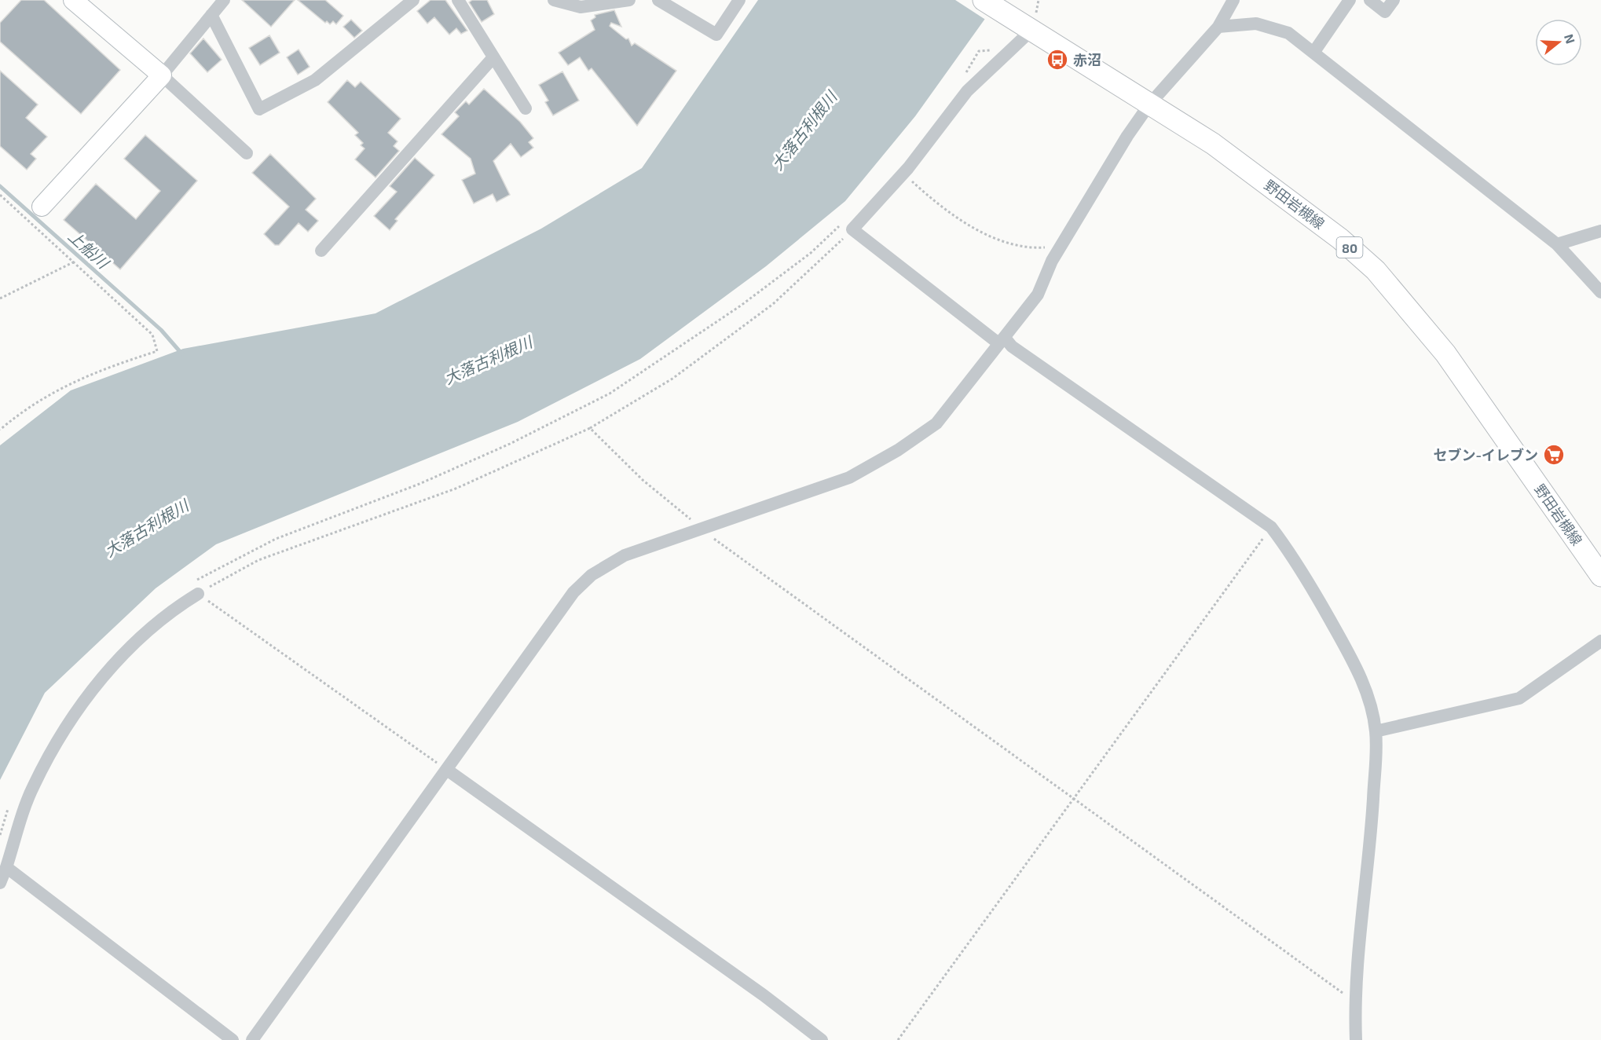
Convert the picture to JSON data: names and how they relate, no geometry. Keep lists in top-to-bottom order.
{
  "streets": {
    "main road": ["野田岩槻線", "80"]
  },
  "water": ["大落古利根川", "上船川"],
  "places": {
    "bus stop": ["赤沼"],
    "supermarket": ["セブン-イレブン"]
  },
  "north": "right"
}
